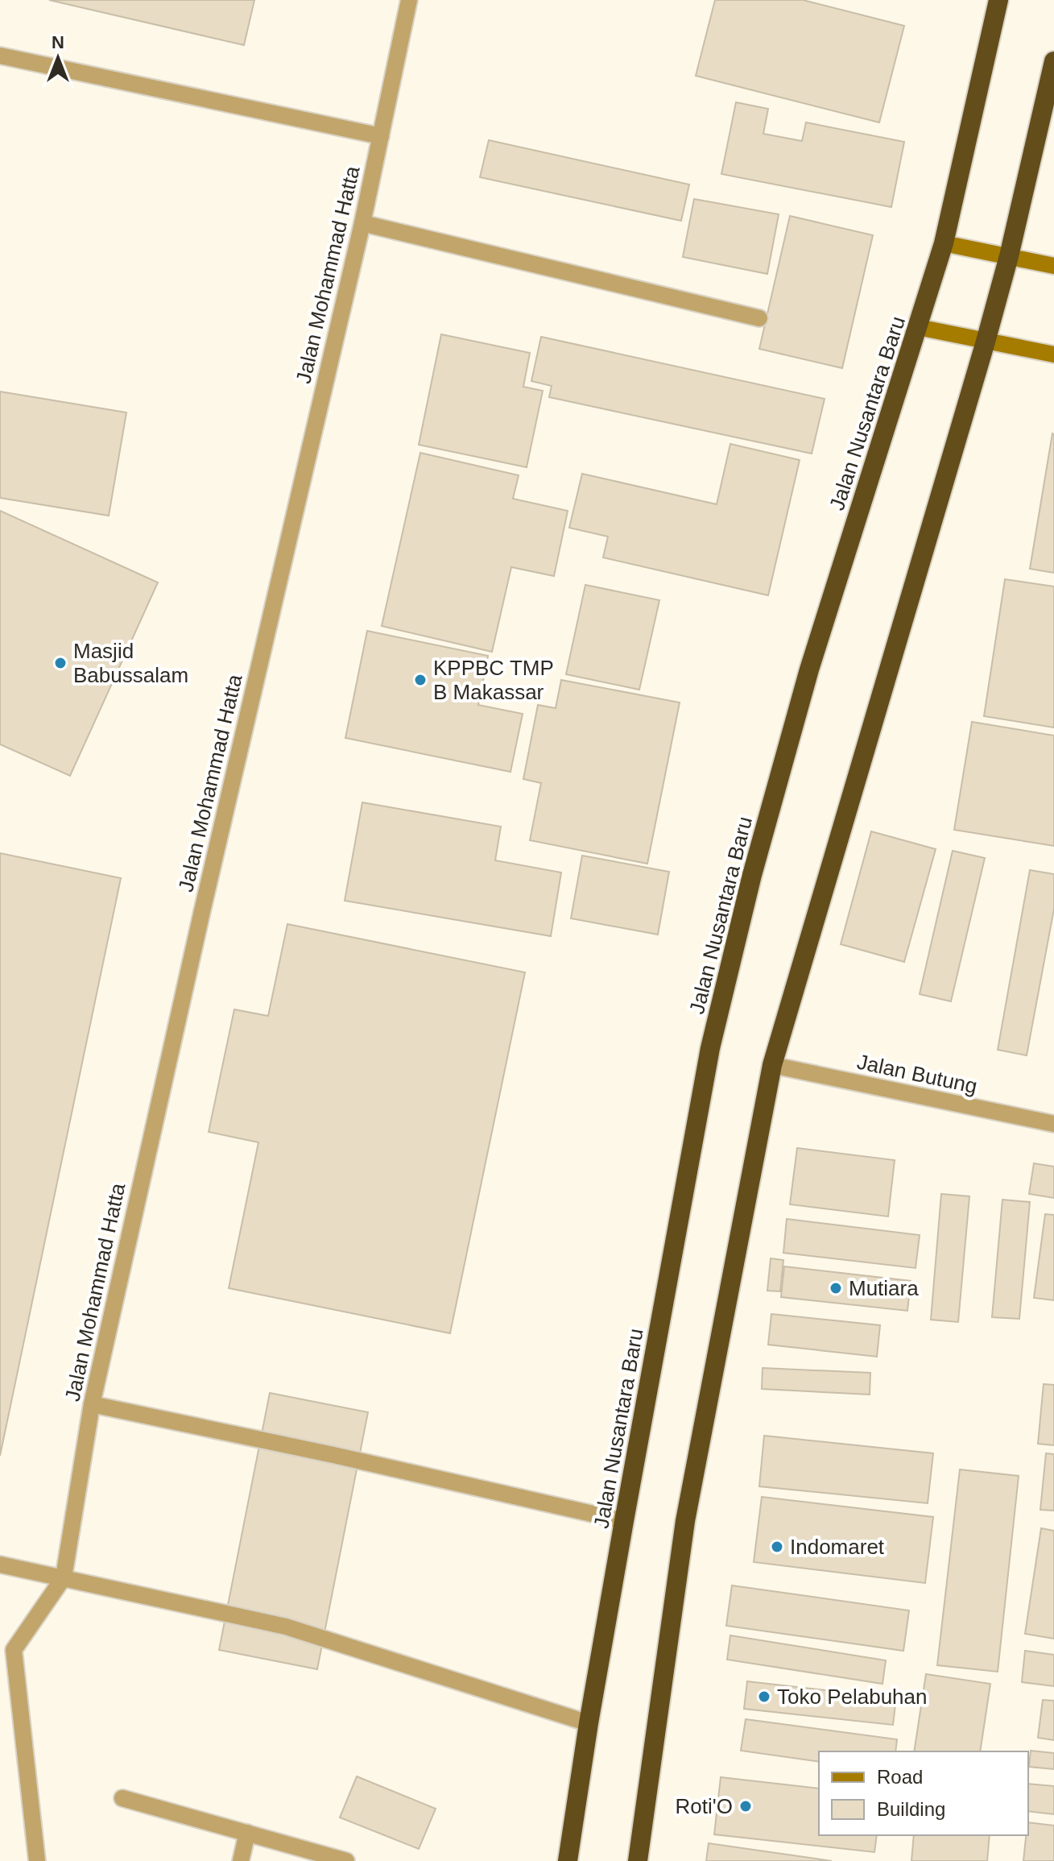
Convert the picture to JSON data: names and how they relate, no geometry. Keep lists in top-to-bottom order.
{
  "streets": {
    "highway": ["Jalan Nusantara Baru"],
    "street": ["Jalan Mohammad Hatta", "Jalan Butung"]
  },
  "places": [
    "Masjid Babussalam",
    "KPPBC TMP B Makassar",
    "Mutiara",
    "Indomaret",
    "Toko Pelabuhan",
    "Roti'O"
  ],
  "legend": ["Road", "Building"],
  "north": "top"
}
